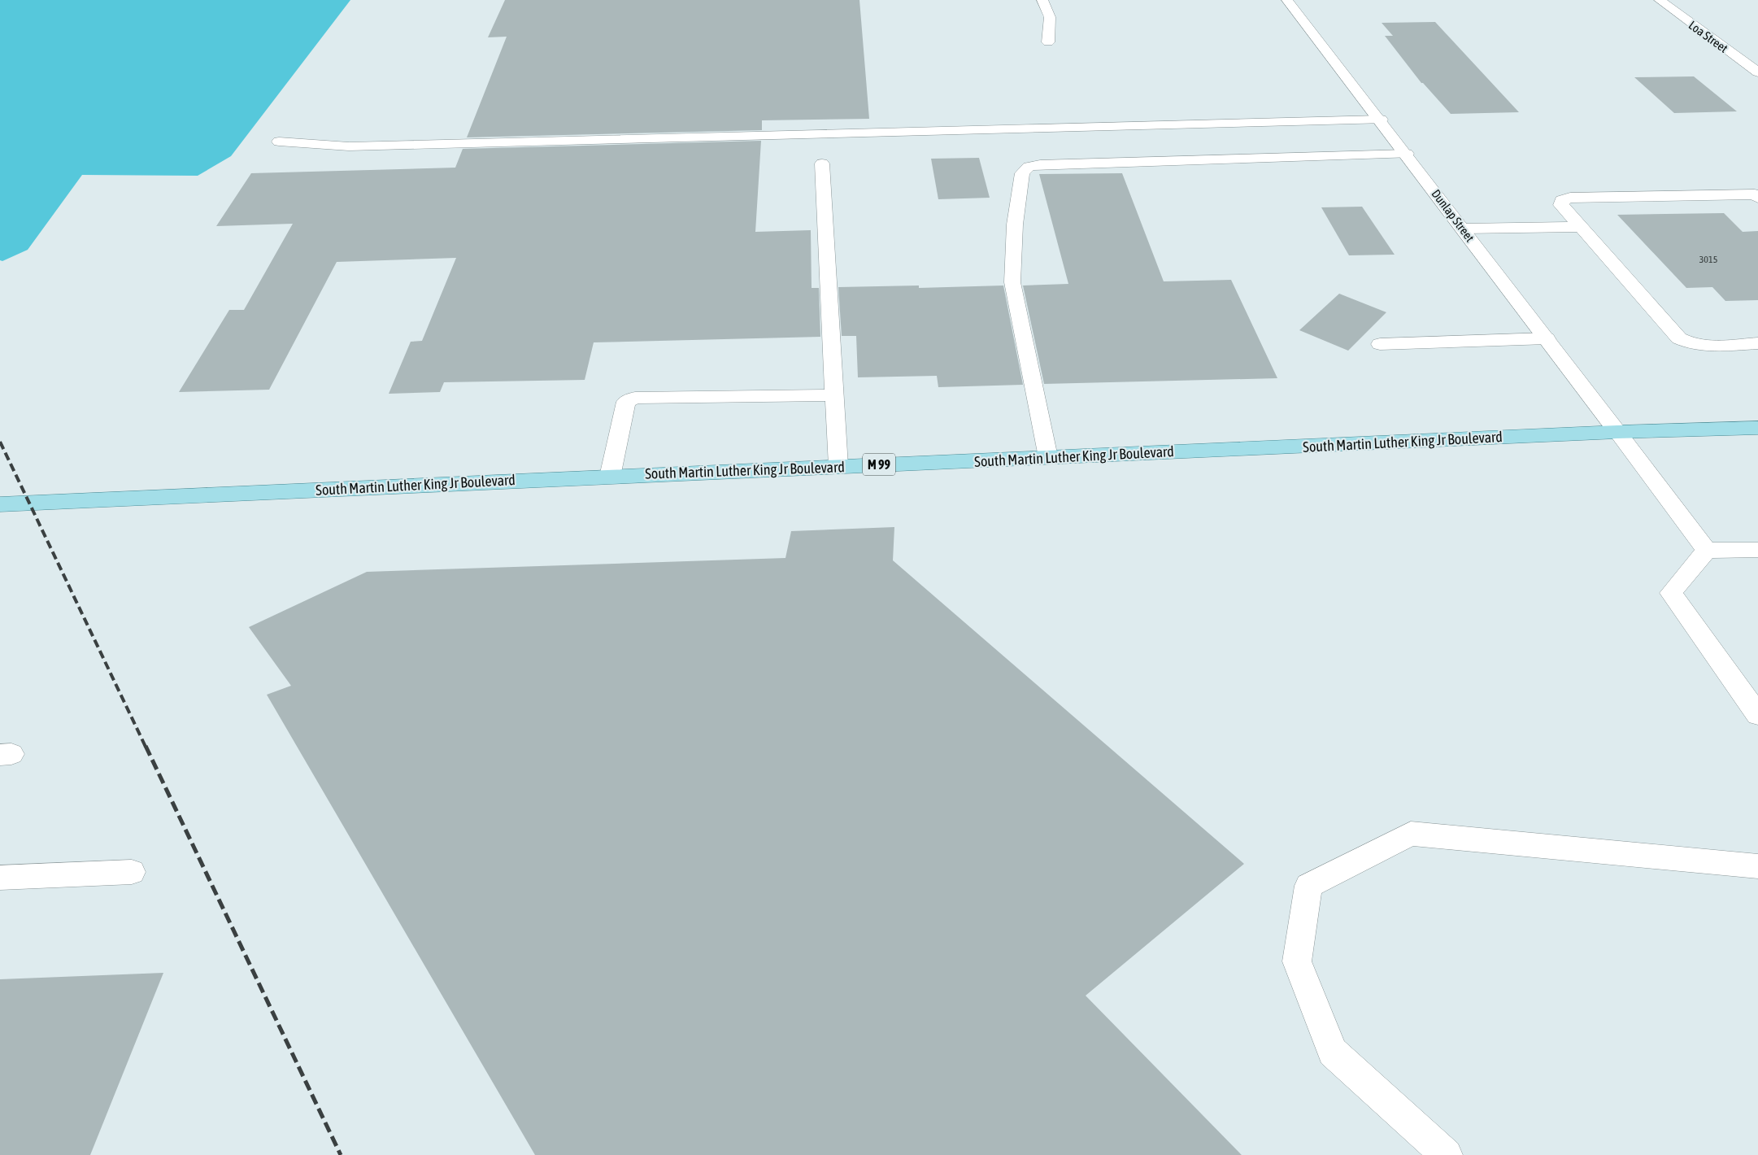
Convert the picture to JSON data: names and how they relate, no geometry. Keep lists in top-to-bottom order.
{
  "streets": {
    "main road": ["South Martin Luther King Jr Boulevard", "M 99"],
    "street": ["Loa Street", "Dunlap Street"]
  },
  "crossings": [
    ["Dunlap Street", "South Martin Luther King Jr Boulevard"]
  ],
  "house_numbers": ["3015"]
}
